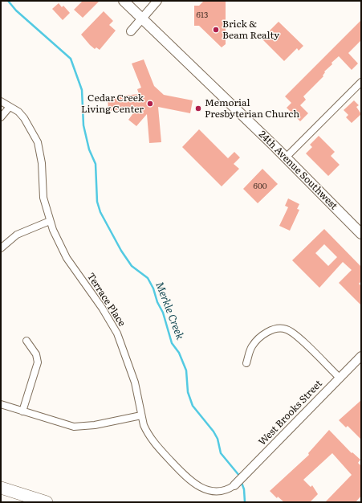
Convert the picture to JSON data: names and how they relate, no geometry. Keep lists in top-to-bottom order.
{
  "streets": {
    "main road": ["24th Avenue Southwest"],
    "street": ["Terrace Place", "West Brooks Street"]
  },
  "crossings": [
    ["Terrace Place", "West Brooks Street"]
  ],
  "water": ["Merkle Creek"],
  "places": ["Brick & Beam Realty", "Cedar Creek Living Center", "Memorial Presbyterian Church"],
  "house_numbers": ["613", "600"]
}
